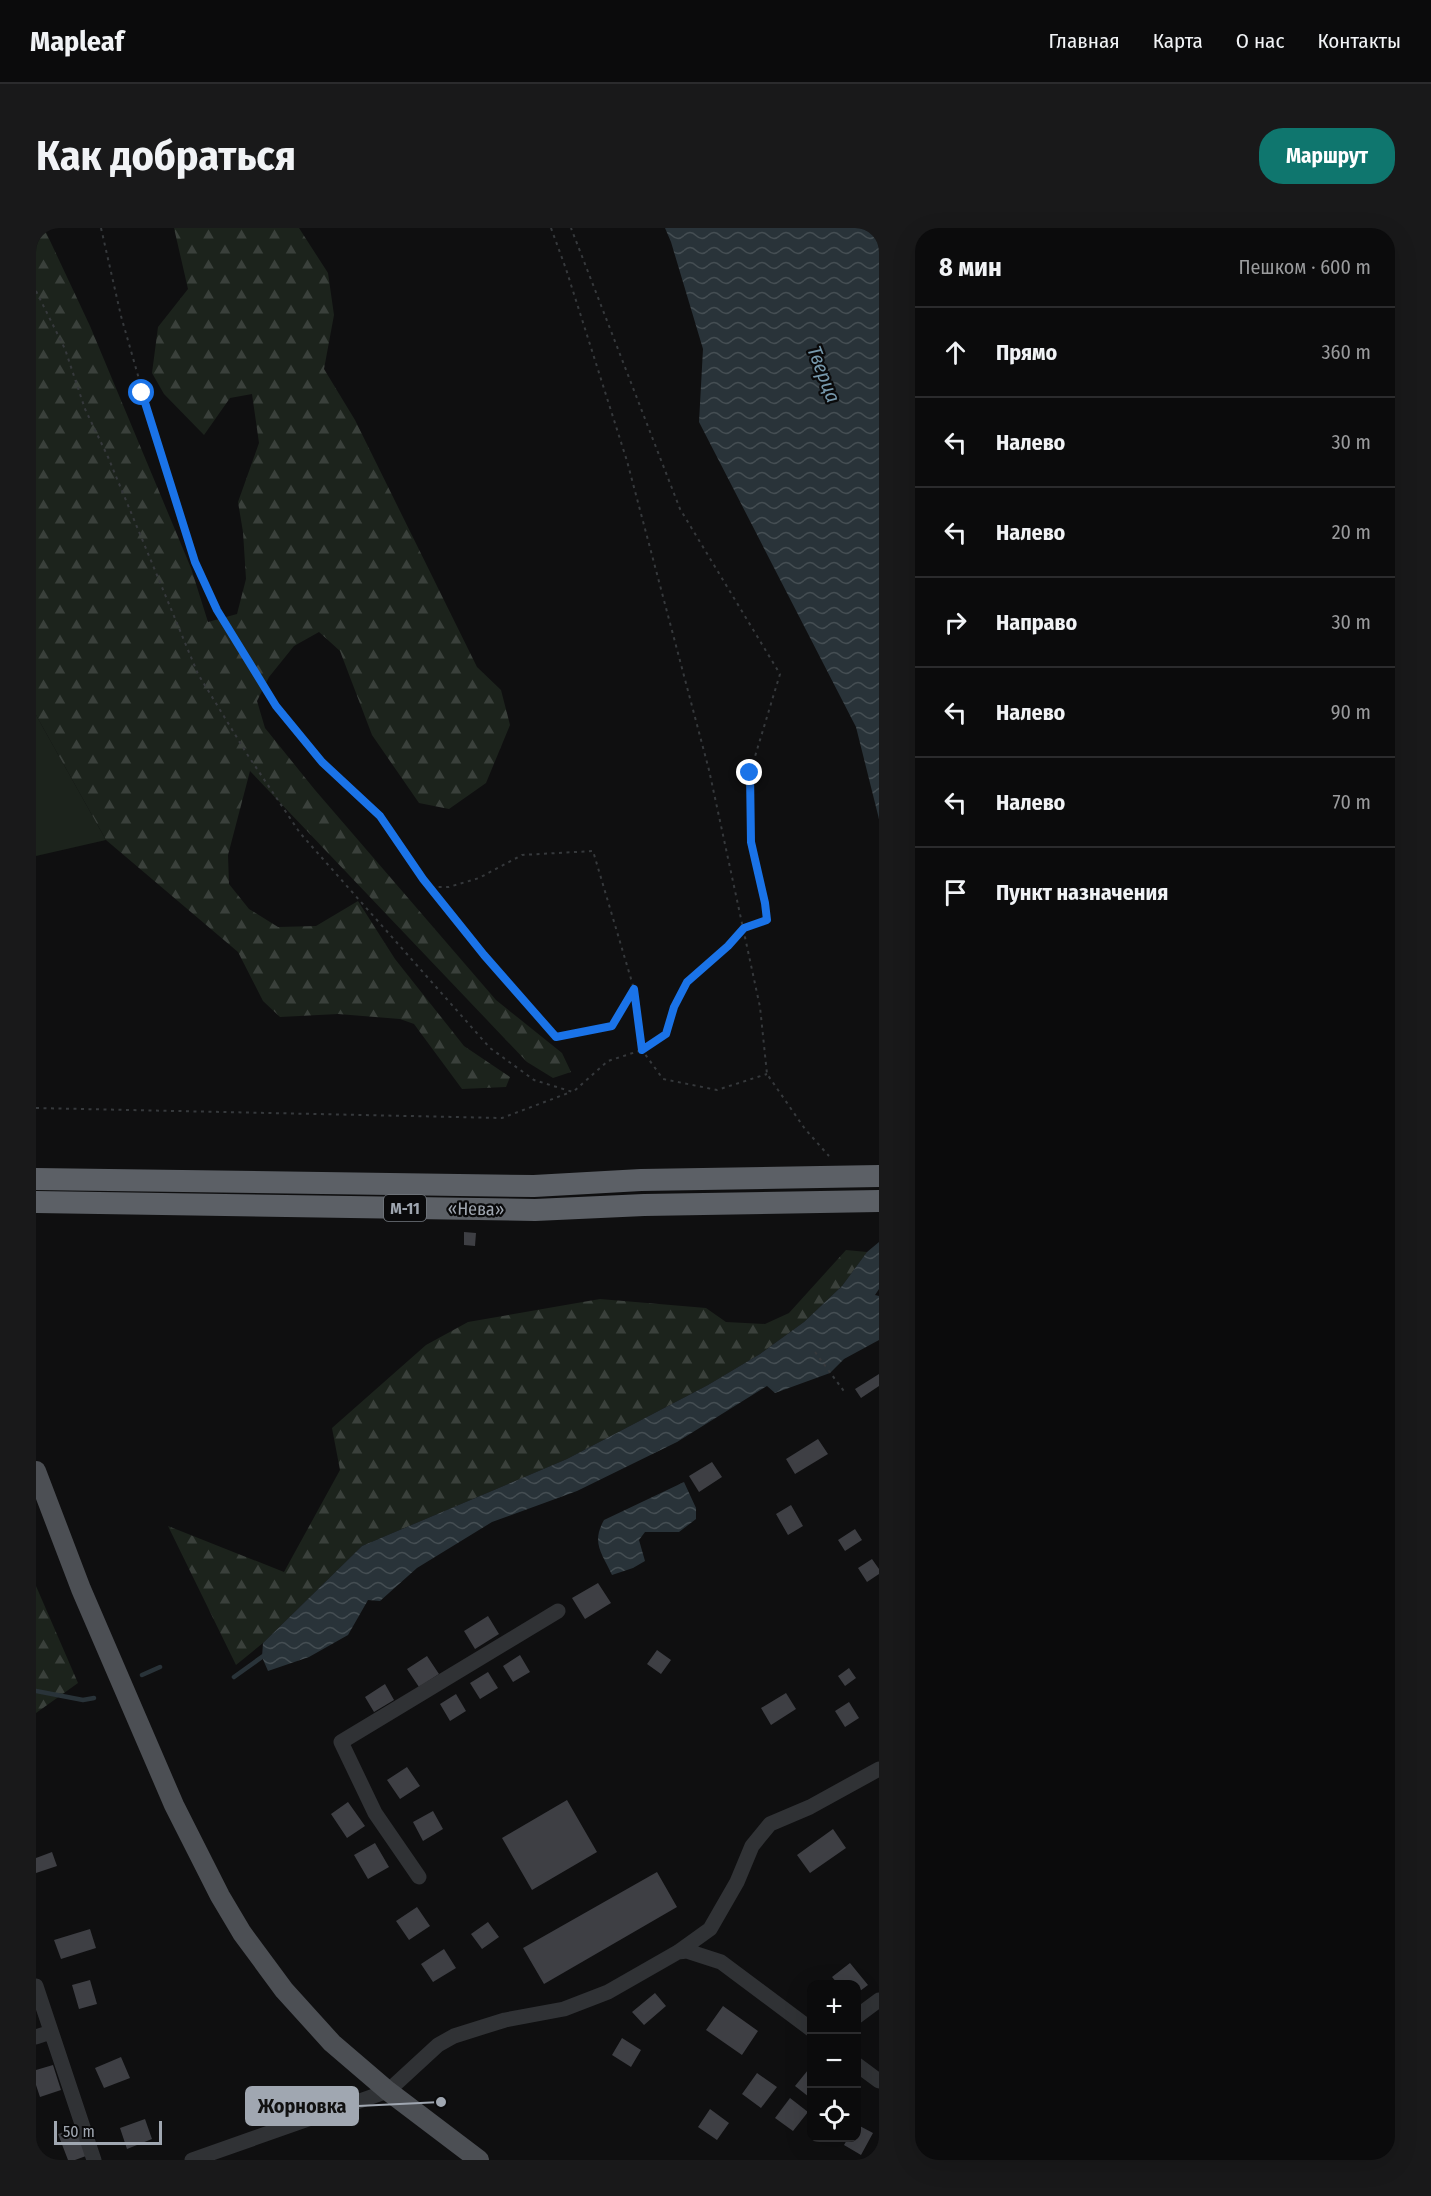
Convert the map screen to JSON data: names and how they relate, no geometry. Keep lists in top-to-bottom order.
{
  "streets": {
    "highway": ["М-11", "«Нева»"]
  },
  "water": ["Тверца"],
  "places": ["Жорновка"],
  "scale_bar": "50 m",
  "page": {
    "header": "Mapleaf",
    "nav": [
      "Главная",
      "Карта",
      "О нас",
      "Контакты"
    ],
    "buttons": "Маршрут",
    "title": "Как добраться",
    "heading": ["8 мин", "Пешком · 600 m"],
    "list": [
      ["Прямо", "360 m"],
      ["Налево", "30 m"],
      ["Налево", "20 m"],
      ["Направо", "30 m"],
      ["Налево", "90 m"],
      ["Налево", "70 m"],
      "Пункт назначения"
    ],
    "map_buttons": ["+", "−"],
    "scale": "50 m"
  }
}
